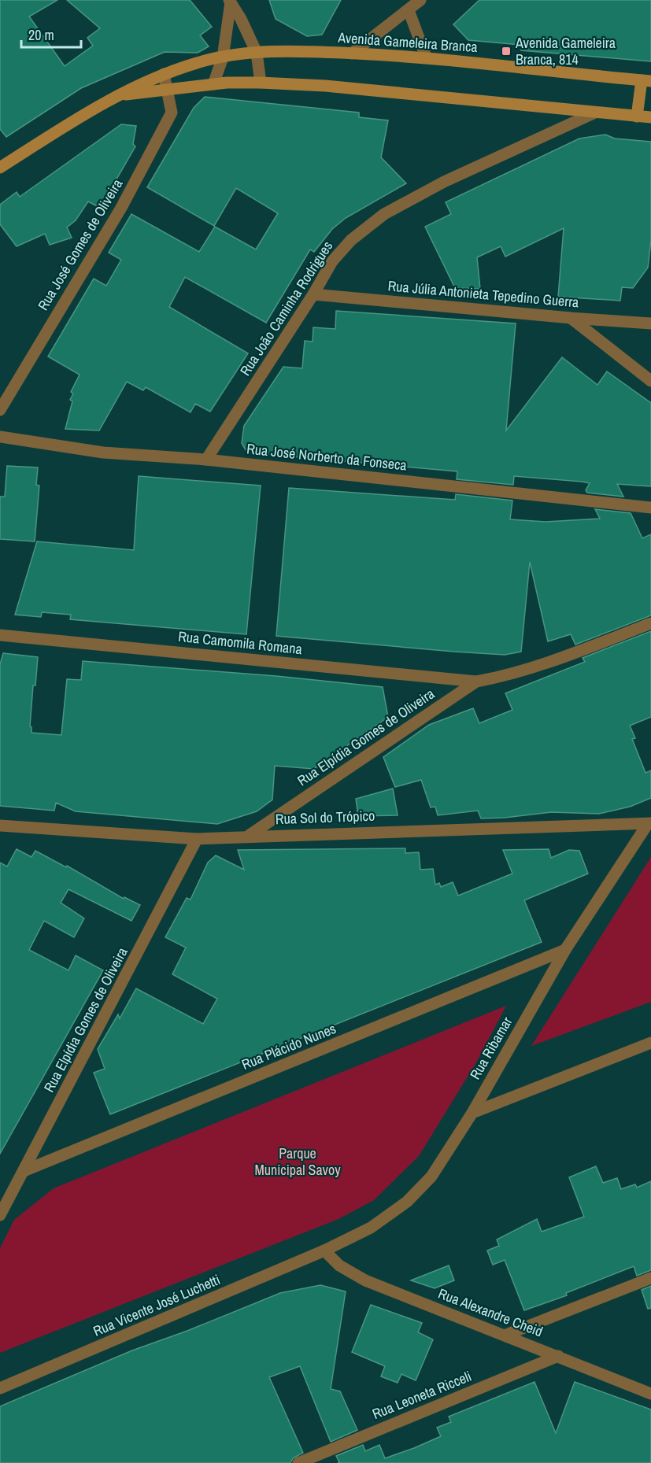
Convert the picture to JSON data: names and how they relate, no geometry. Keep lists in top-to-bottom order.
{
  "streets": {
    "main road": ["Avenida Gameleira Branca"],
    "street": [
      "Rua José Gomes de Oliveira",
      "Rua Júlia Antonieta Tepedino Guerra",
      "Rua João Caminha Rodrigues",
      "Rua José Norberto da Fonseca",
      "Rua Camomila Romana",
      "Rua Elpídia Gomes de Oliveira",
      "Rua Sol do Trópico",
      "Rua Plácido Nunes",
      "Rua Ribamar",
      "Rua Vicente José Luchetti",
      "Rua Alexandre Cheid",
      "Rua Leoneta Ricceli"
    ]
  },
  "crossings": [
    ["Avenida Gameleira Branca", "Rua José Gomes de Oliveira"],
    ["Rua Júlia Antonieta Tepedino Guerra", "Rua João Caminha Rodrigues"],
    ["Rua João Caminha Rodrigues", "Rua José Norberto da Fonseca"],
    ["Rua Camomila Romana", "Rua Elpídia Gomes de Oliveira"],
    ["Rua Elpídia Gomes de Oliveira", "Rua Sol do Trópico"],
    ["Rua Elpídia Gomes de Oliveira", "Rua Plácido Nunes"],
    ["Rua Sol do Trópico", "Rua Ribamar"],
    ["Rua Plácido Nunes", "Rua Ribamar"],
    ["Rua Ribamar", "Rua Vicente José Luchetti"],
    ["Rua Ribamar", "Rua Alexandre Cheid"],
    ["Rua Vicente José Luchetti", "Rua Alexandre Cheid"],
    ["Rua Alexandre Cheid", "Rua Leoneta Ricceli"]
  ],
  "parks": ["Parque Municipal Savoy"],
  "places": {
    "transit": ["Avenida Gameleira Branca, 814"]
  },
  "scale_bar": "20 m"
}
